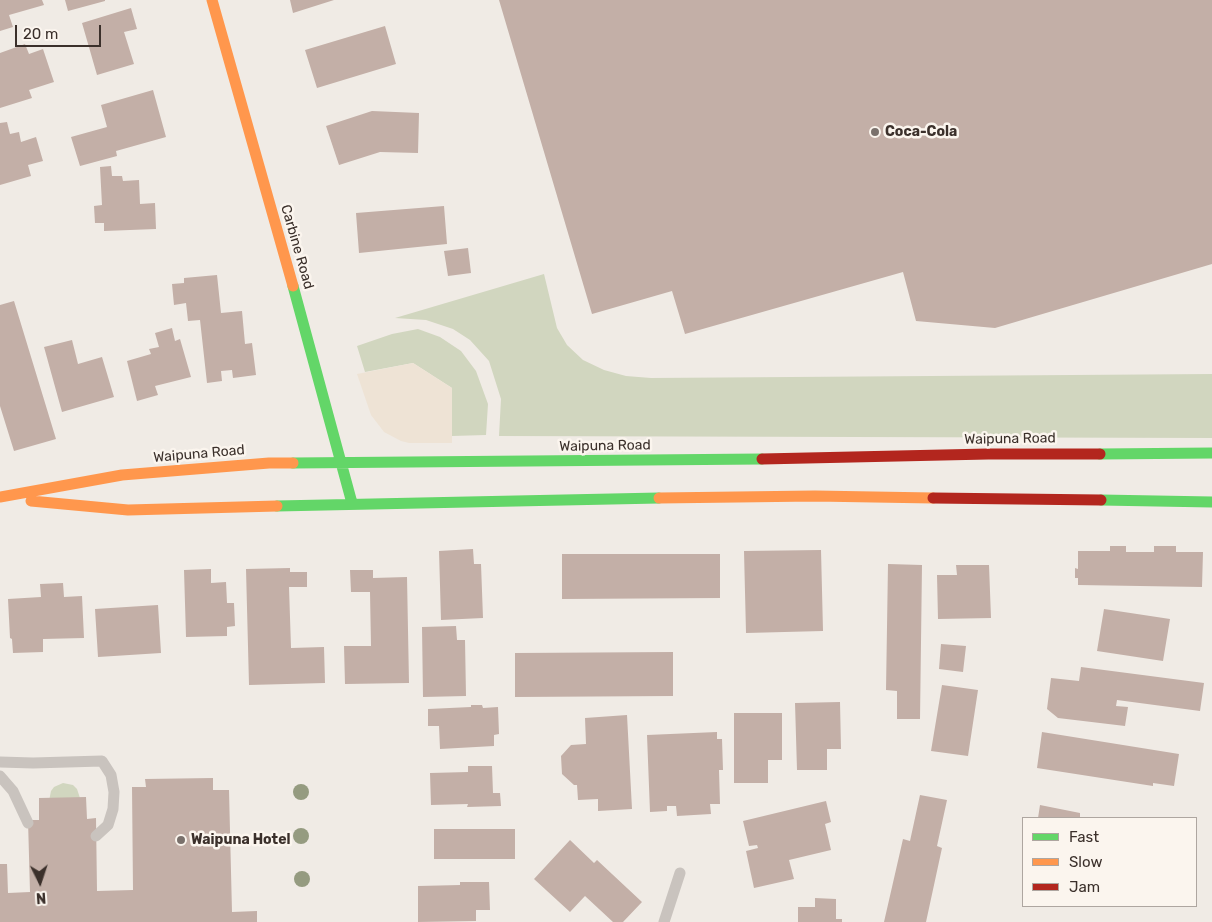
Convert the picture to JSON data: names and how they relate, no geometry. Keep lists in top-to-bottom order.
{
  "streets": {
    "main road": ["Carbine Road", "Waipuna Road"]
  },
  "crossings": [
    ["Carbine Road", "Waipuna Road"]
  ],
  "places": ["Coca-Cola", "Waipuna Hotel"],
  "legend": ["Fast", "Slow", "Jam"],
  "scale_bar": "20 m",
  "north": "bottom"
}
